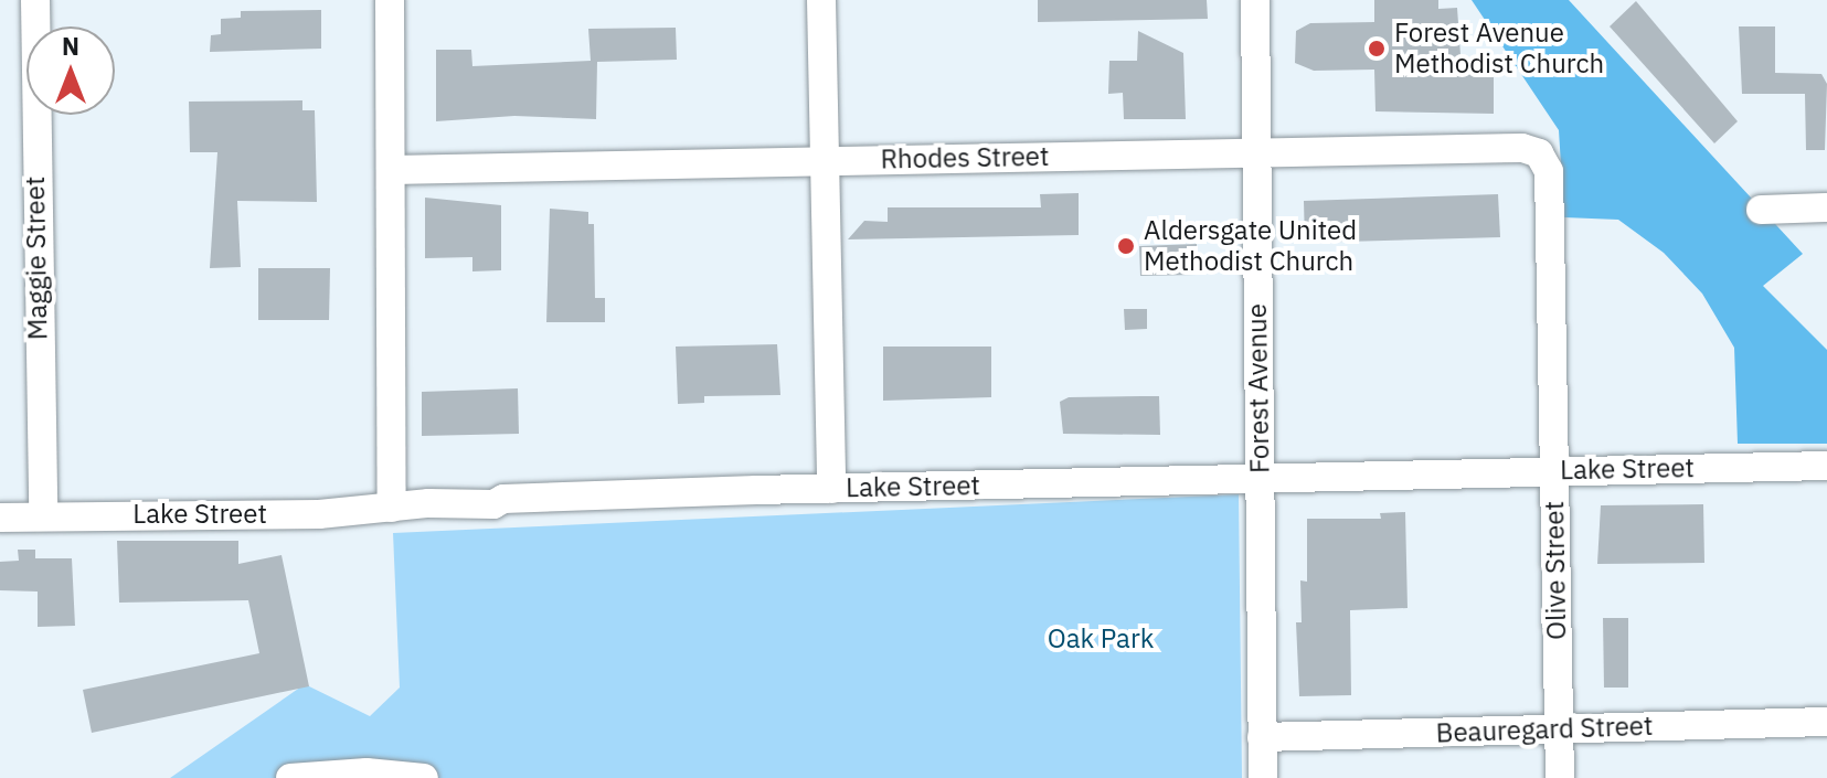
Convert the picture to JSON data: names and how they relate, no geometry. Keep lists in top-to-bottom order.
{
  "streets": {
    "street": [
      "Rhodes Street",
      "Maggie Street",
      "Forest Avenue",
      "Lake Street",
      "Olive Street",
      "Beauregard Street"
    ]
  },
  "crossings": [
    ["Rhodes Street", "Forest Avenue"],
    ["Rhodes Street", "Olive Street"],
    ["Maggie Street", "Lake Street"],
    ["Forest Avenue", "Lake Street"],
    ["Forest Avenue", "Beauregard Street"],
    ["Lake Street", "Olive Street"],
    ["Olive Street", "Beauregard Street"]
  ],
  "parks": ["Oak Park"],
  "places": ["Forest Avenue Methodist Church", "Aldersgate United Methodist Church"],
  "north": "top"
}
